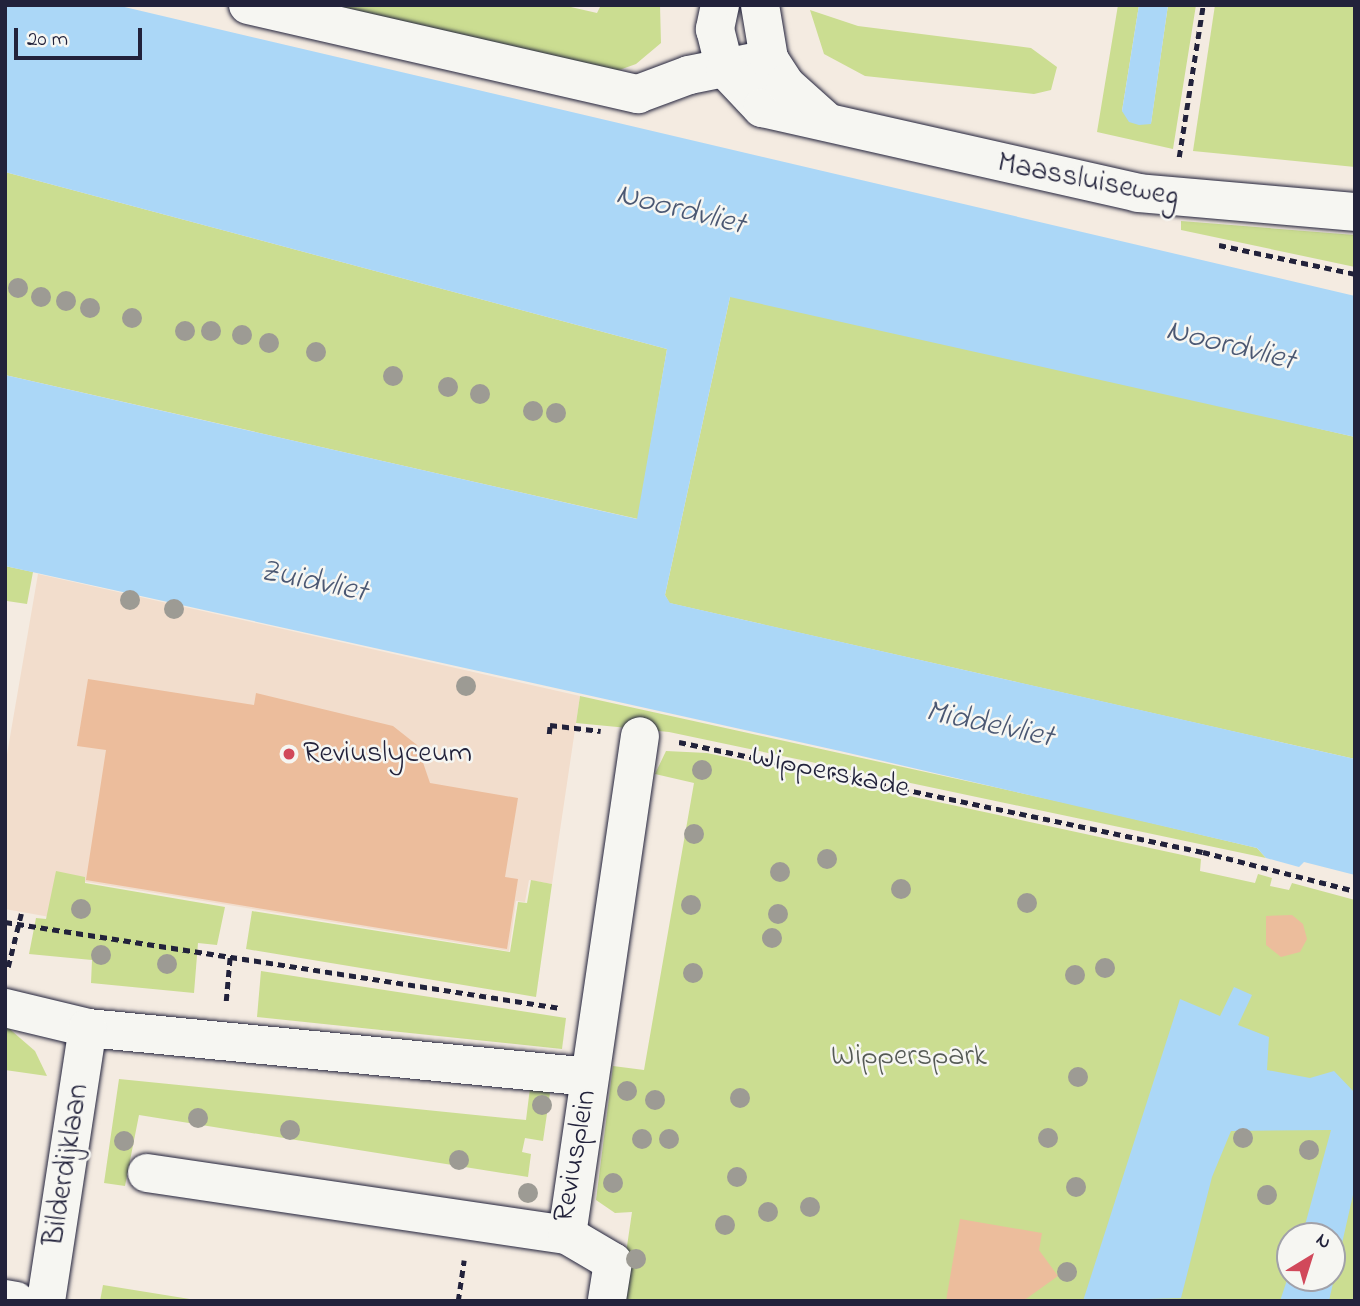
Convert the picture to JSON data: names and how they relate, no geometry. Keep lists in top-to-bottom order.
{
  "streets": {
    "street": ["Maassluiseweg", "Reviusplein", "Bilderdijklaan"],
    "path": ["Wipperskade"]
  },
  "crossings": [
    ["Reviusplein", "Bilderdijklaan"]
  ],
  "water": ["Noordvliet", "Zuidvliet", "Middelvliet"],
  "parks": ["Wipperspark"],
  "places": ["Reviuslyceum"],
  "scale_bar": "20 m",
  "north": "top right"
}
